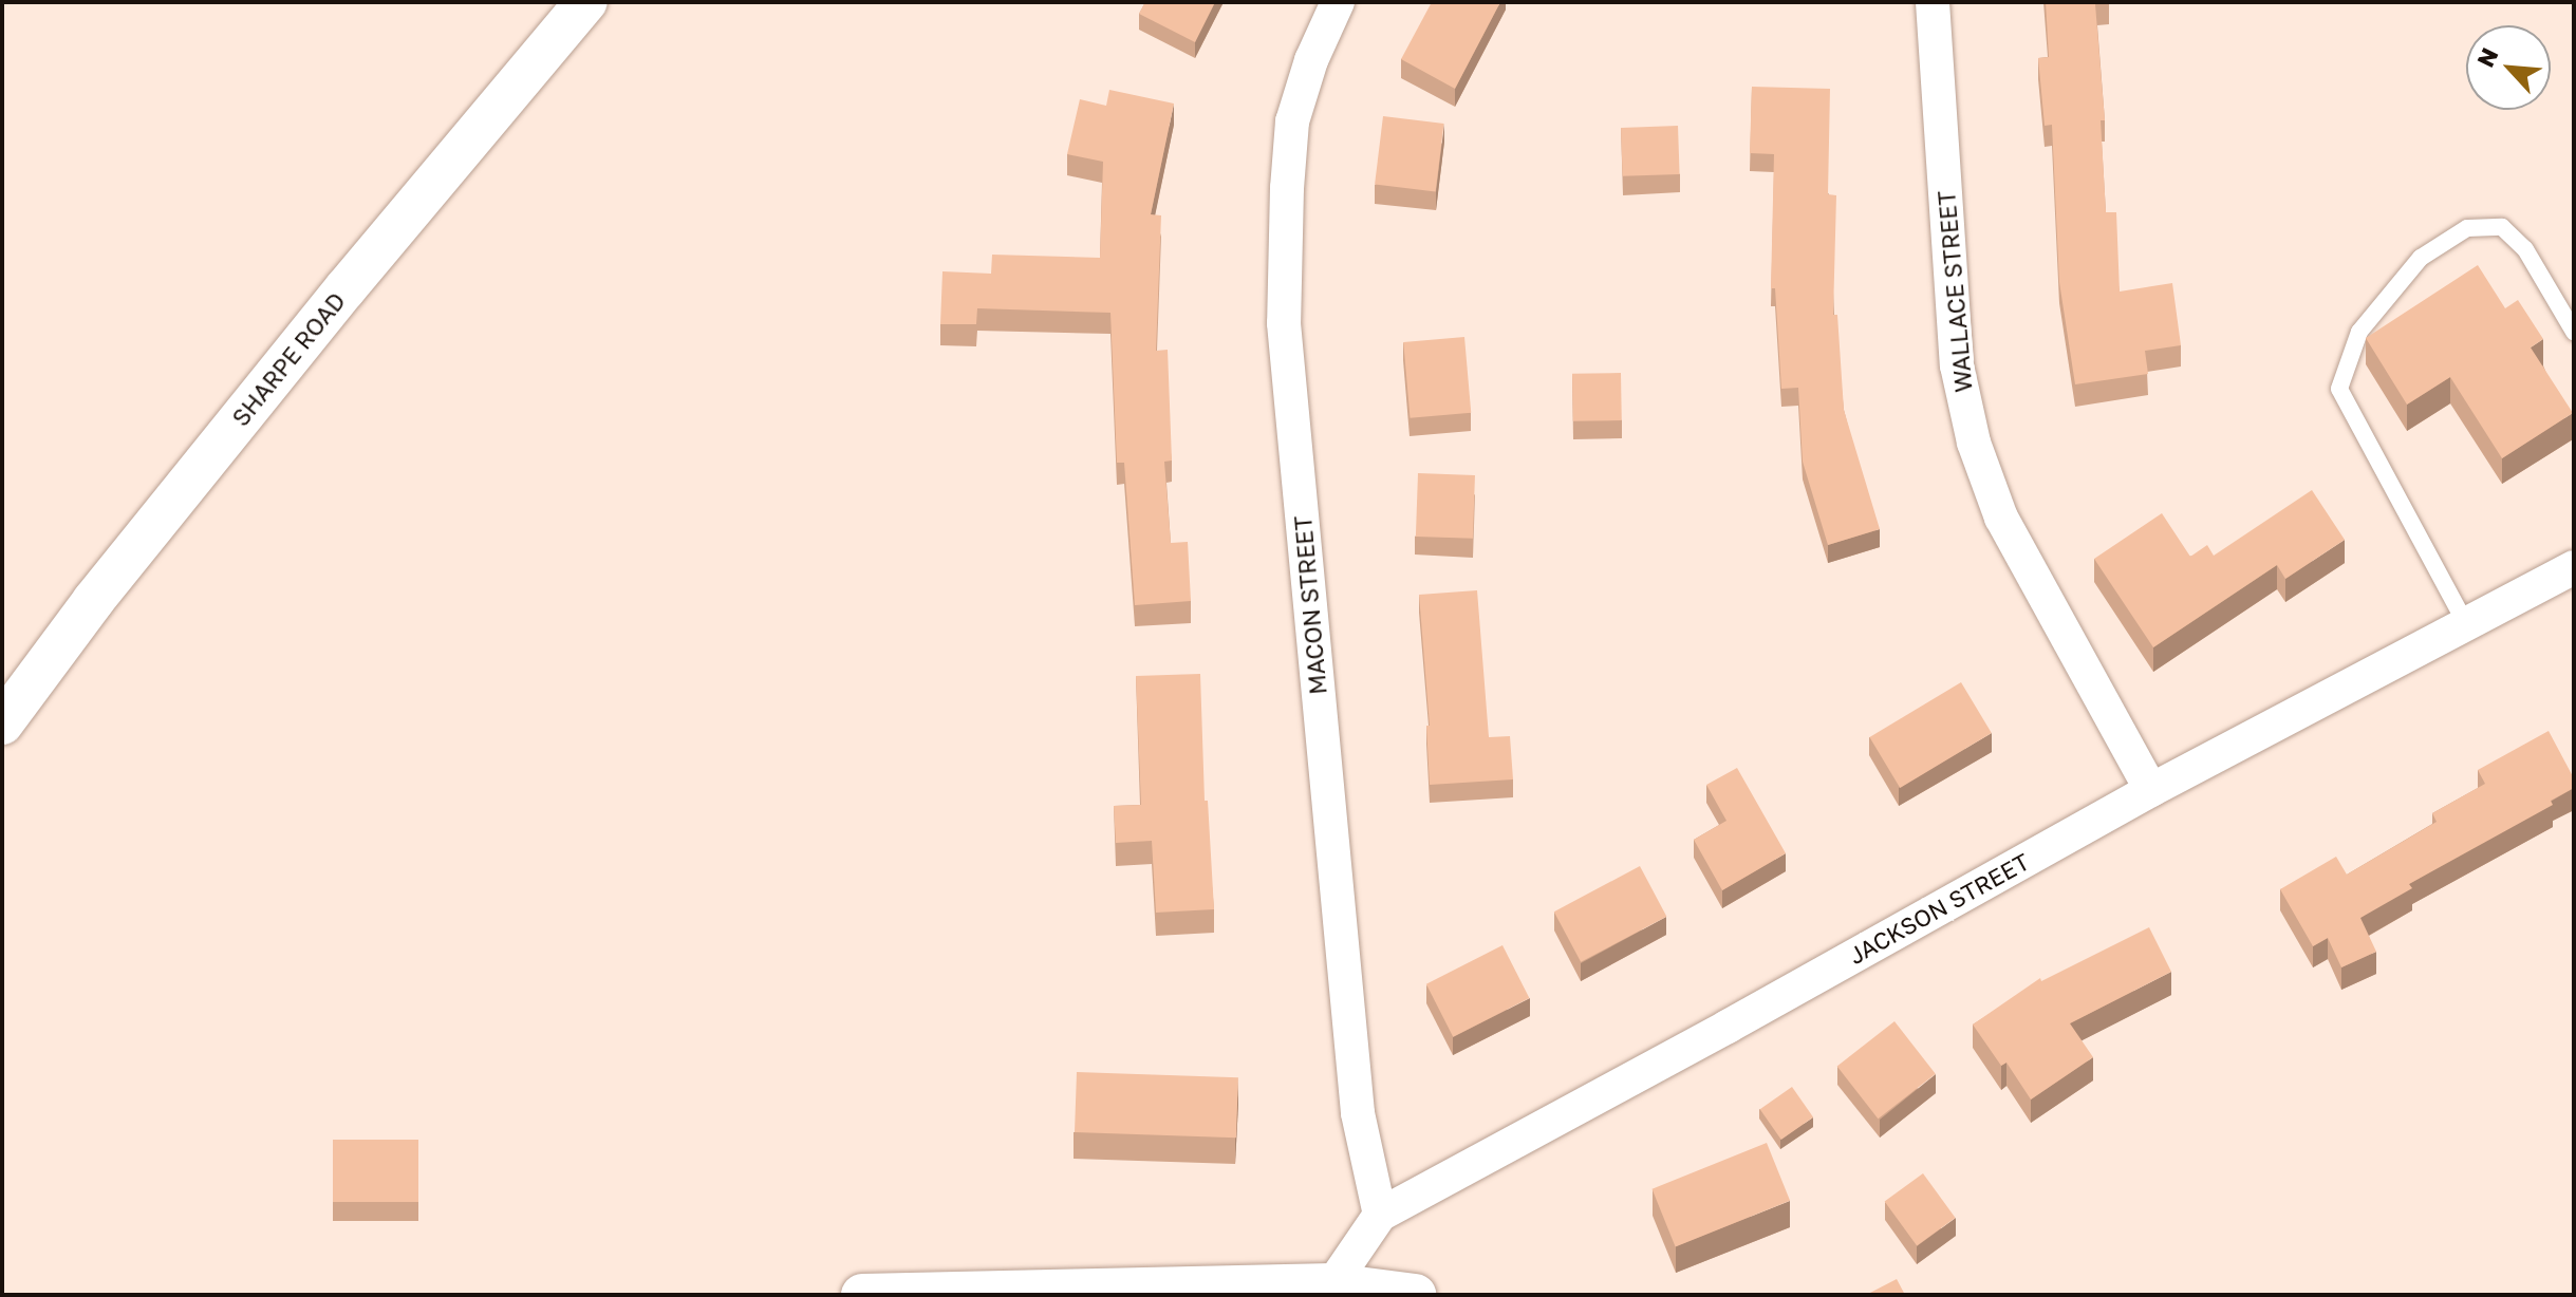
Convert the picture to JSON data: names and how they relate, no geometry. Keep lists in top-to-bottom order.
{
  "streets": {
    "street": [
      "WALLACE STREET",
      "SHARPE ROAD",
      "MACON STREET",
      "JACKSON STREET"
    ]
  },
  "crossings": [
    ["WALLACE STREET", "JACKSON STREET"],
    ["MACON STREET", "JACKSON STREET"]
  ],
  "north": "top left"
}
